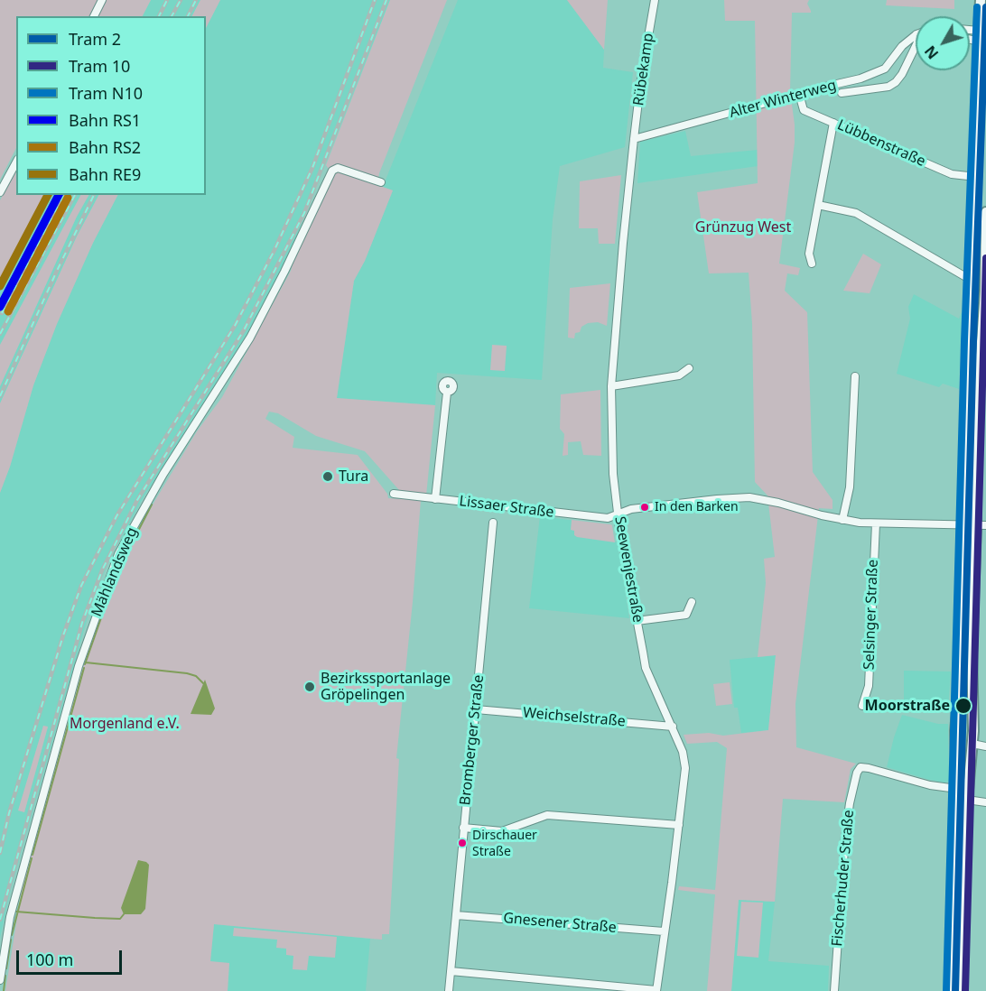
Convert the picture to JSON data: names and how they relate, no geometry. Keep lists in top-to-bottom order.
{
  "streets": {
    "street": [
      "Rübekamp",
      "Alter Winterweg",
      "Lübbenstraße",
      "Lissaer Straße",
      "Seewenjestraße",
      "Mählandsweg",
      "Selsinger Straße",
      "Weichselstraße",
      "Bromberger Straße",
      "Fischerhuder Straße",
      "Gnesener Straße"
    ]
  },
  "crossings": [
    ["Rübekamp", "Alter Winterweg"],
    ["Rübekamp", "Seewenjestraße"],
    ["Alter Winterweg", "Lübbenstraße"],
    ["Alter Winterweg", "Seewenjestraße"],
    ["Lissaer Straße", "Seewenjestraße"],
    ["Seewenjestraße", "Weichselstraße"],
    ["Seewenjestraße", "Gnesener Straße"],
    ["Weichselstraße", "Bromberger Straße"],
    ["Bromberger Straße", "Gnesener Straße"]
  ],
  "parks": ["Grünzug West", "Morgenland e.V."],
  "places": [
    "Tura",
    "In den Barken",
    "Bezirkssportanlage Gröpelingen",
    "Moorstraße",
    "Dirschauer Straße"
  ],
  "lines": [
    "tram line 2",
    "tram line N10",
    "rail line RS1",
    "rail line RE9",
    "rail line RS2",
    "tram line 10"
  ],
  "legend": [
    "Tram 2",
    "Tram 10",
    "Tram N10",
    "Bahn RS1",
    "Bahn RS2",
    "Bahn RE9"
  ],
  "scale_bar": "100 m",
  "north": "bottom left"
}
